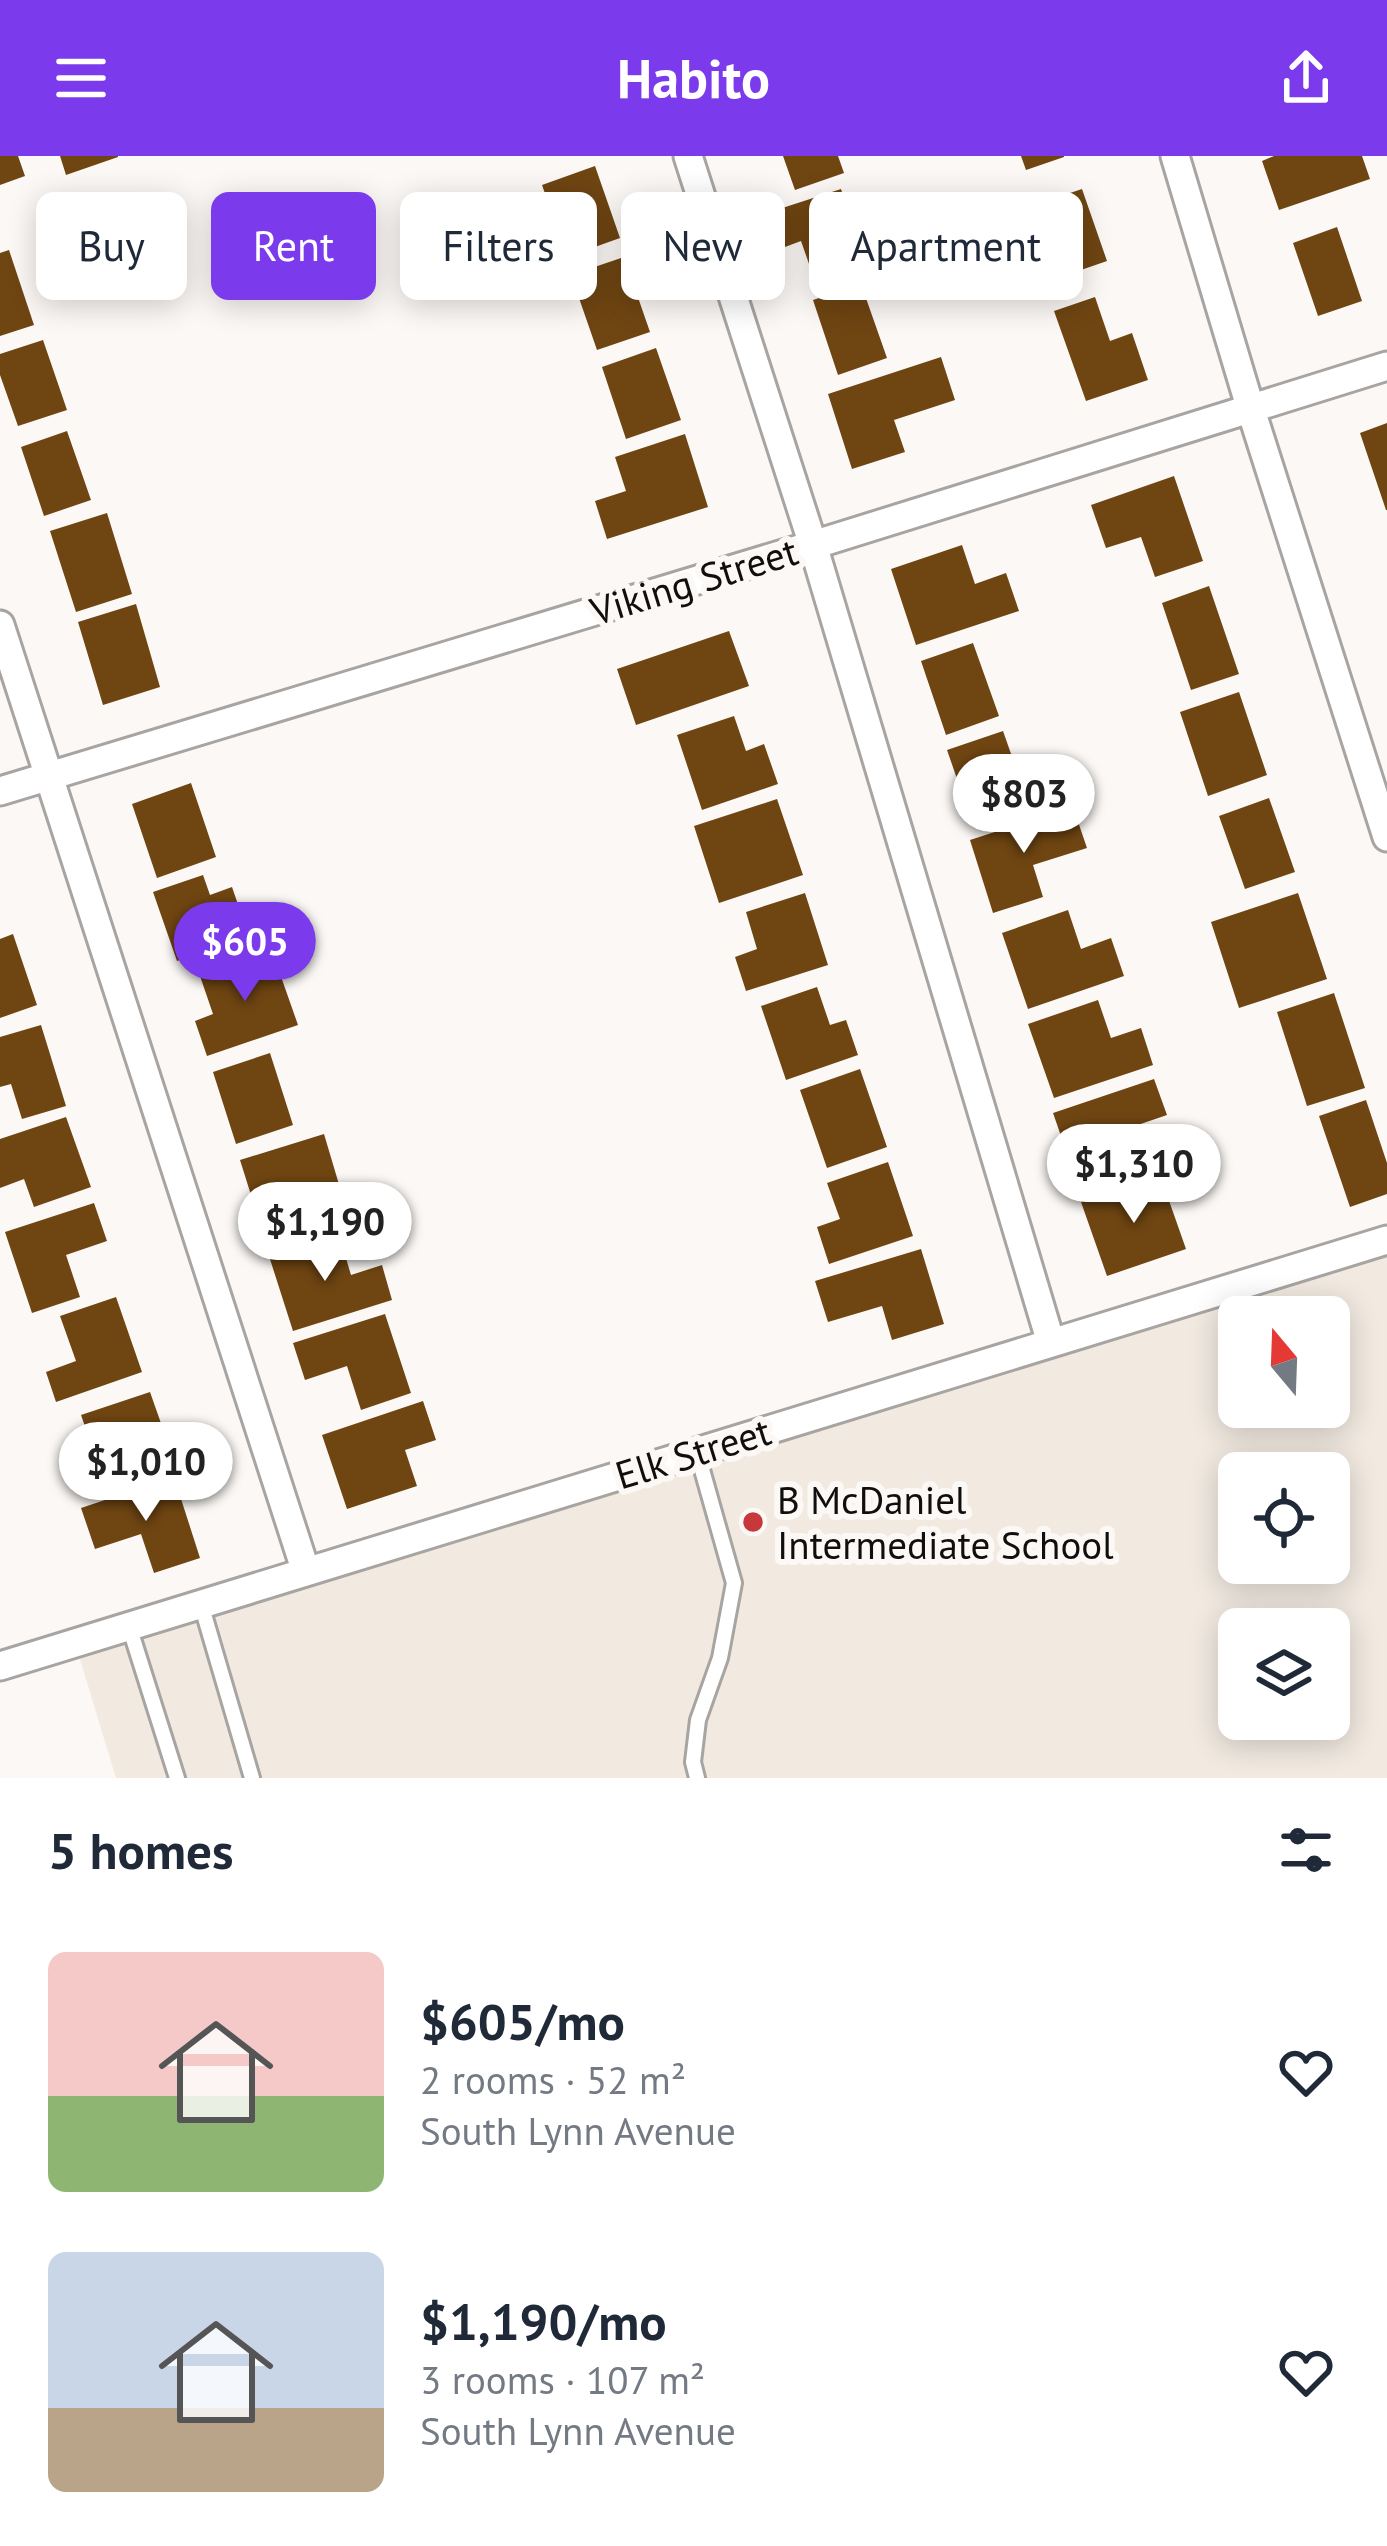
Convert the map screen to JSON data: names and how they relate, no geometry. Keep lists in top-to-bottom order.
{
  "streets": {
    "street": ["Viking Street", "Elk Street"]
  },
  "places": ["B McDaniel Intermediate School"],
  "north": "top",
  "page": {
    "header": "Habito",
    "chip": [
      "Buy",
      "Rent",
      "Filters",
      "New",
      "Apartment"
    ],
    "price": [
      "$803",
      "$605",
      "$1,310",
      "$1,190",
      "$1,010"
    ],
    "heading": "5 homes",
    "list": [
      {
        "name": "$605/mo",
        "note": "2 rooms · 52 m² · South Lynn Avenue"
      },
      {
        "name": "$1,190/mo",
        "note": "3 rooms · 107 m² · South Lynn Avenue"
      }
    ]
  }
}
